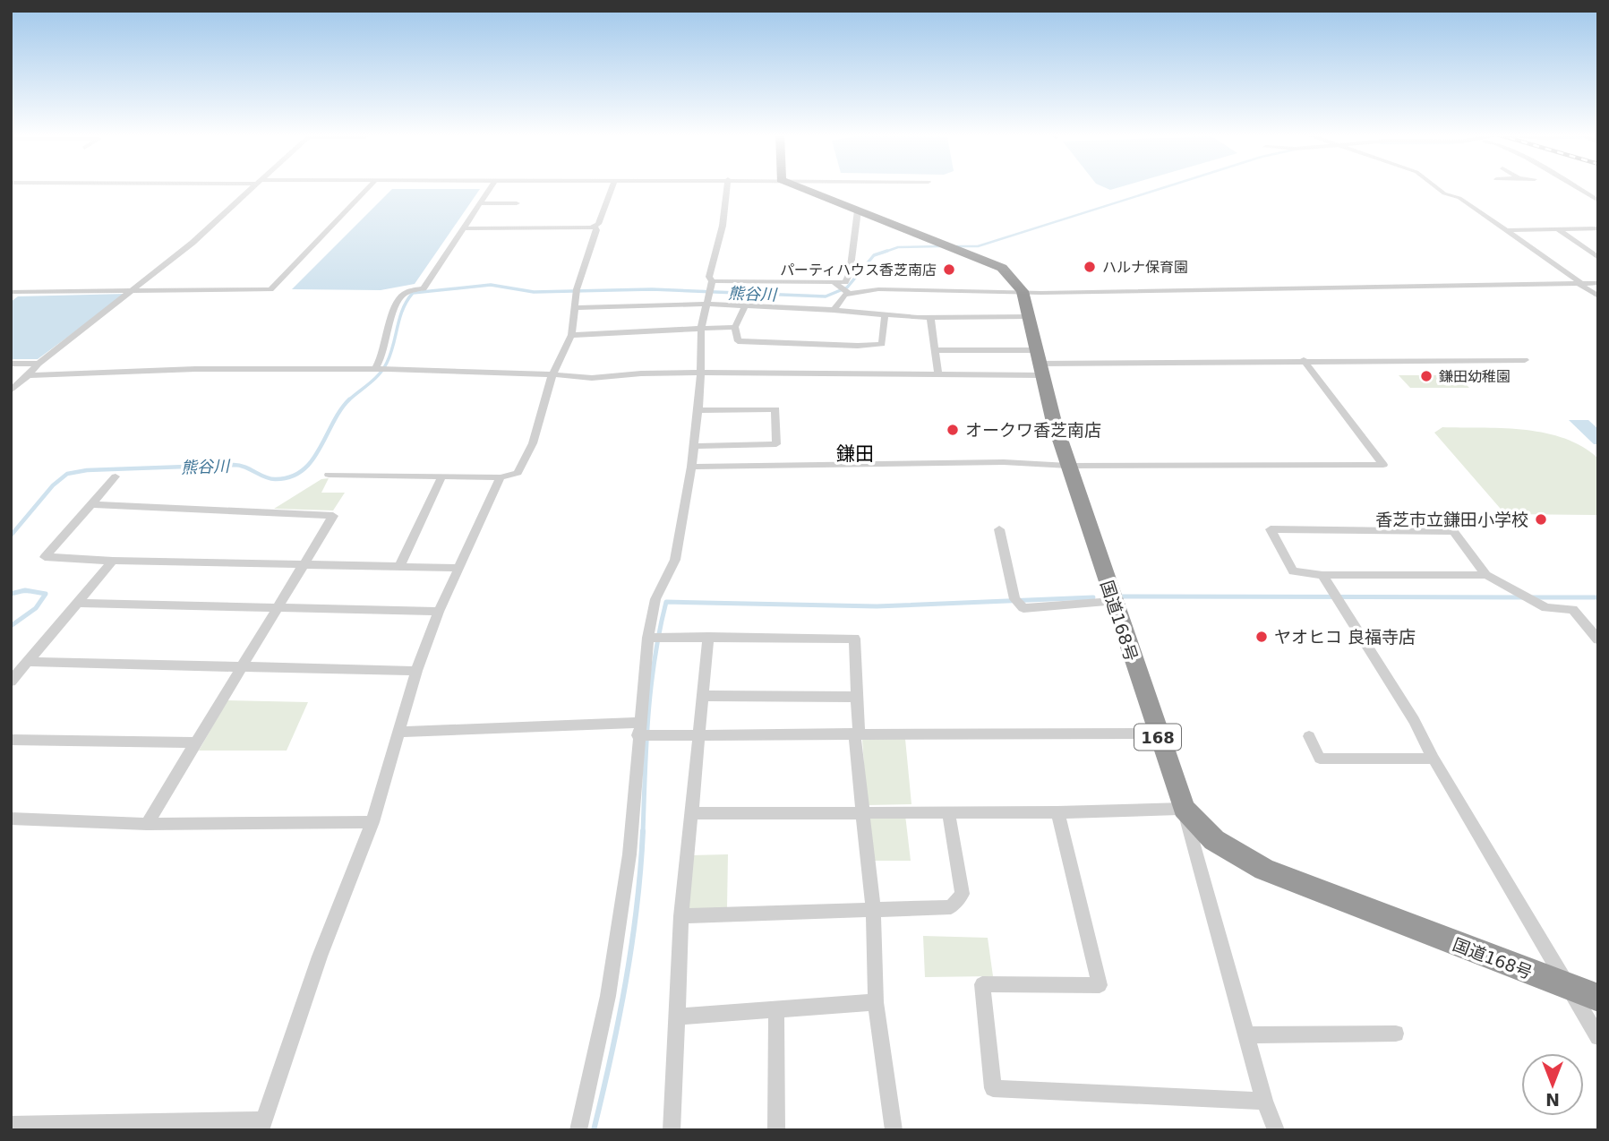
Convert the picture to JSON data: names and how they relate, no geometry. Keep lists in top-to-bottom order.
{
  "streets": {
    "highway": ["国道168号", "168"]
  },
  "districts": ["鎌田"],
  "water": ["熊谷川"],
  "places": [
    "ハルナ保育園",
    "パーティハウス香芝南店",
    "鎌田幼稚園",
    "オークワ香芝南店",
    "香芝市立鎌田小学校",
    "ヤオヒコ 良福寺店"
  ],
  "north": "bottom"
}
